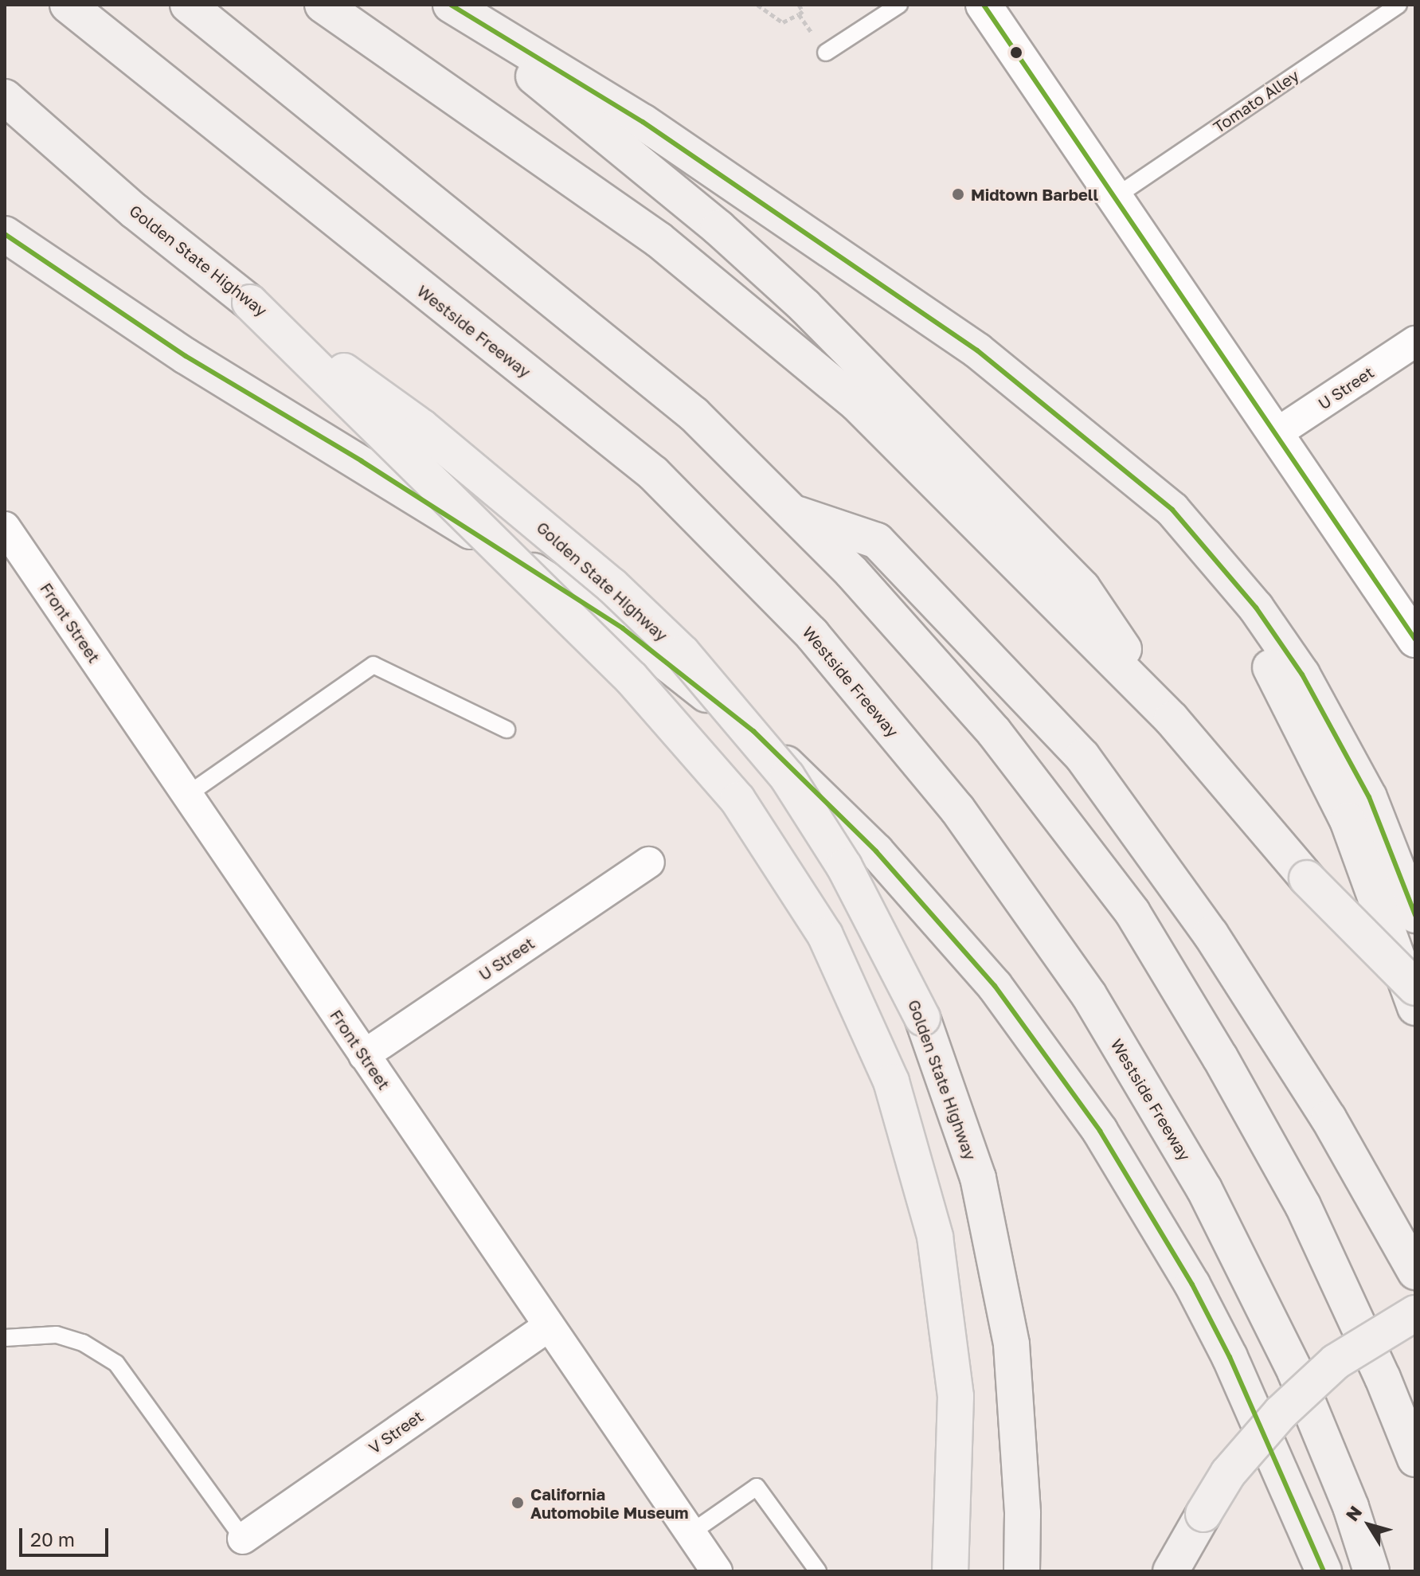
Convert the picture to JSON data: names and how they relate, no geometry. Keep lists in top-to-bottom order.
{
  "streets": {
    "highway": ["Golden State Highway", "Westside Freeway"],
    "street": ["U Street", "Front Street", "V Street"],
    "lane": ["Tomato Alley"]
  },
  "crossings": [
    ["U Street", "Front Street"],
    ["Front Street", "V Street"]
  ],
  "places": ["Midtown Barbell", "California Automobile Museum"],
  "scale_bar": "20 m",
  "north": "top left"
}
